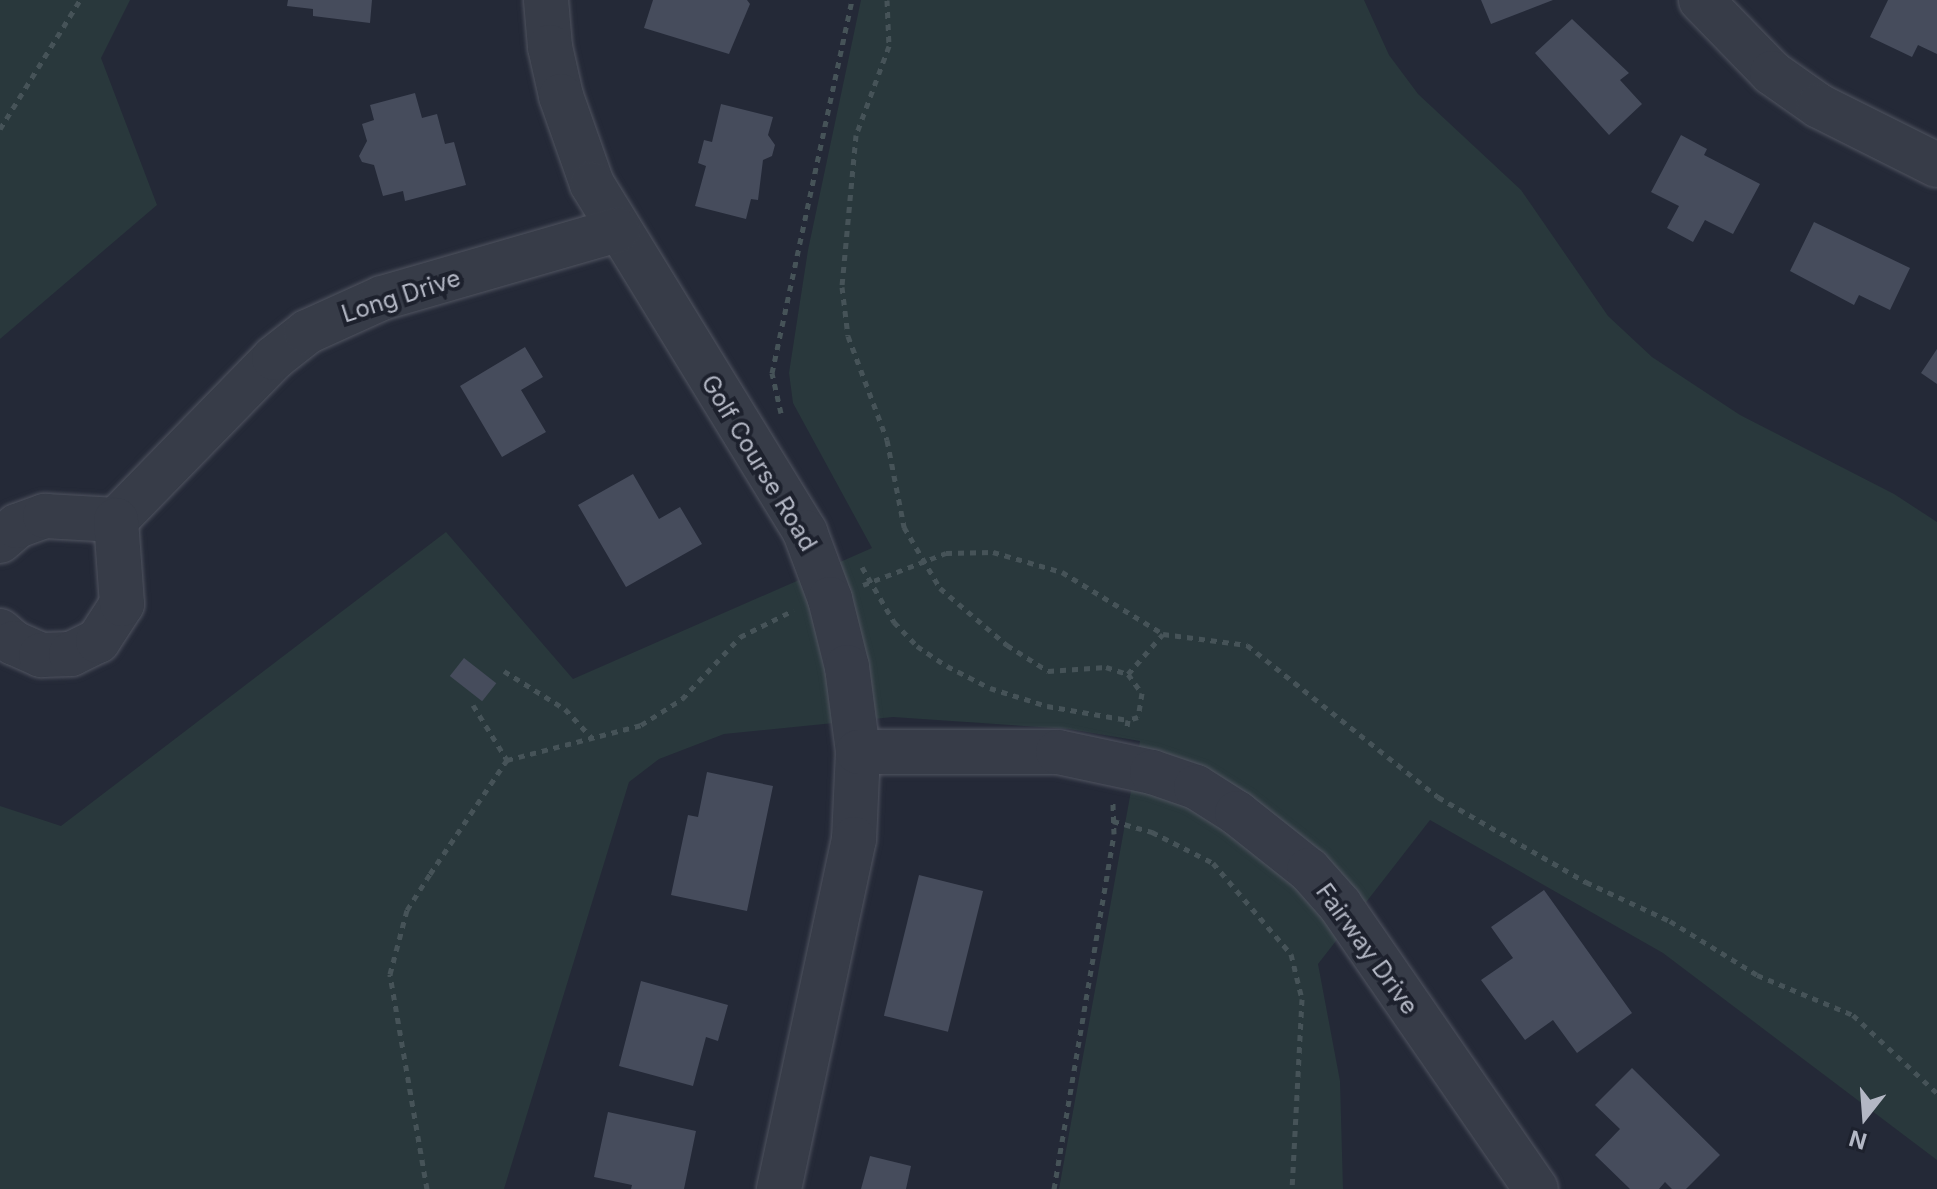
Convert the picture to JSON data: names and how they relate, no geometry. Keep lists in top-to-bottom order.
{
  "streets": {
    "street": ["Long Drive", "Golf Course Road", "Fairway Drive"]
  },
  "crossings": [
    ["Long Drive", "Golf Course Road"],
    ["Golf Course Road", "Fairway Drive"]
  ],
  "north": "bottom"
}
